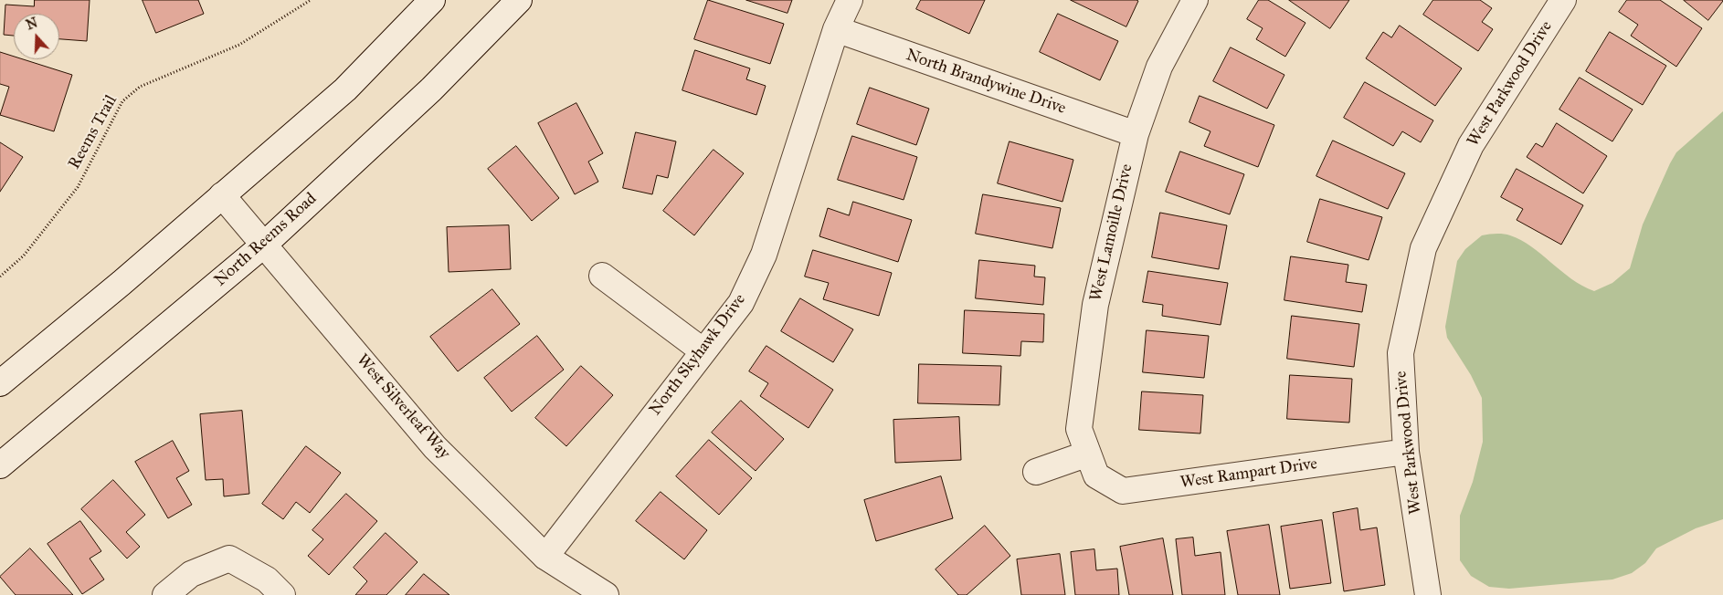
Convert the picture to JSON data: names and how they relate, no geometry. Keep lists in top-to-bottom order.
{
  "streets": {
    "street": [
      "North Brandywine Drive",
      "West Parkwood Drive",
      "West Lamoille Drive",
      "North Reems Road",
      "North Skyhawk Drive",
      "West Silverleaf Way",
      "West Rampart Drive"
    ],
    "path": ["Reems Trail"]
  },
  "crossings": [
    ["North Brandywine Drive", "West Lamoille Drive"],
    ["North Brandywine Drive", "North Skyhawk Drive"],
    ["West Parkwood Drive", "West Rampart Drive"],
    ["West Lamoille Drive", "West Rampart Drive"],
    ["North Reems Road", "West Silverleaf Way"],
    ["North Skyhawk Drive", "West Silverleaf Way"]
  ],
  "north": "top"
}
